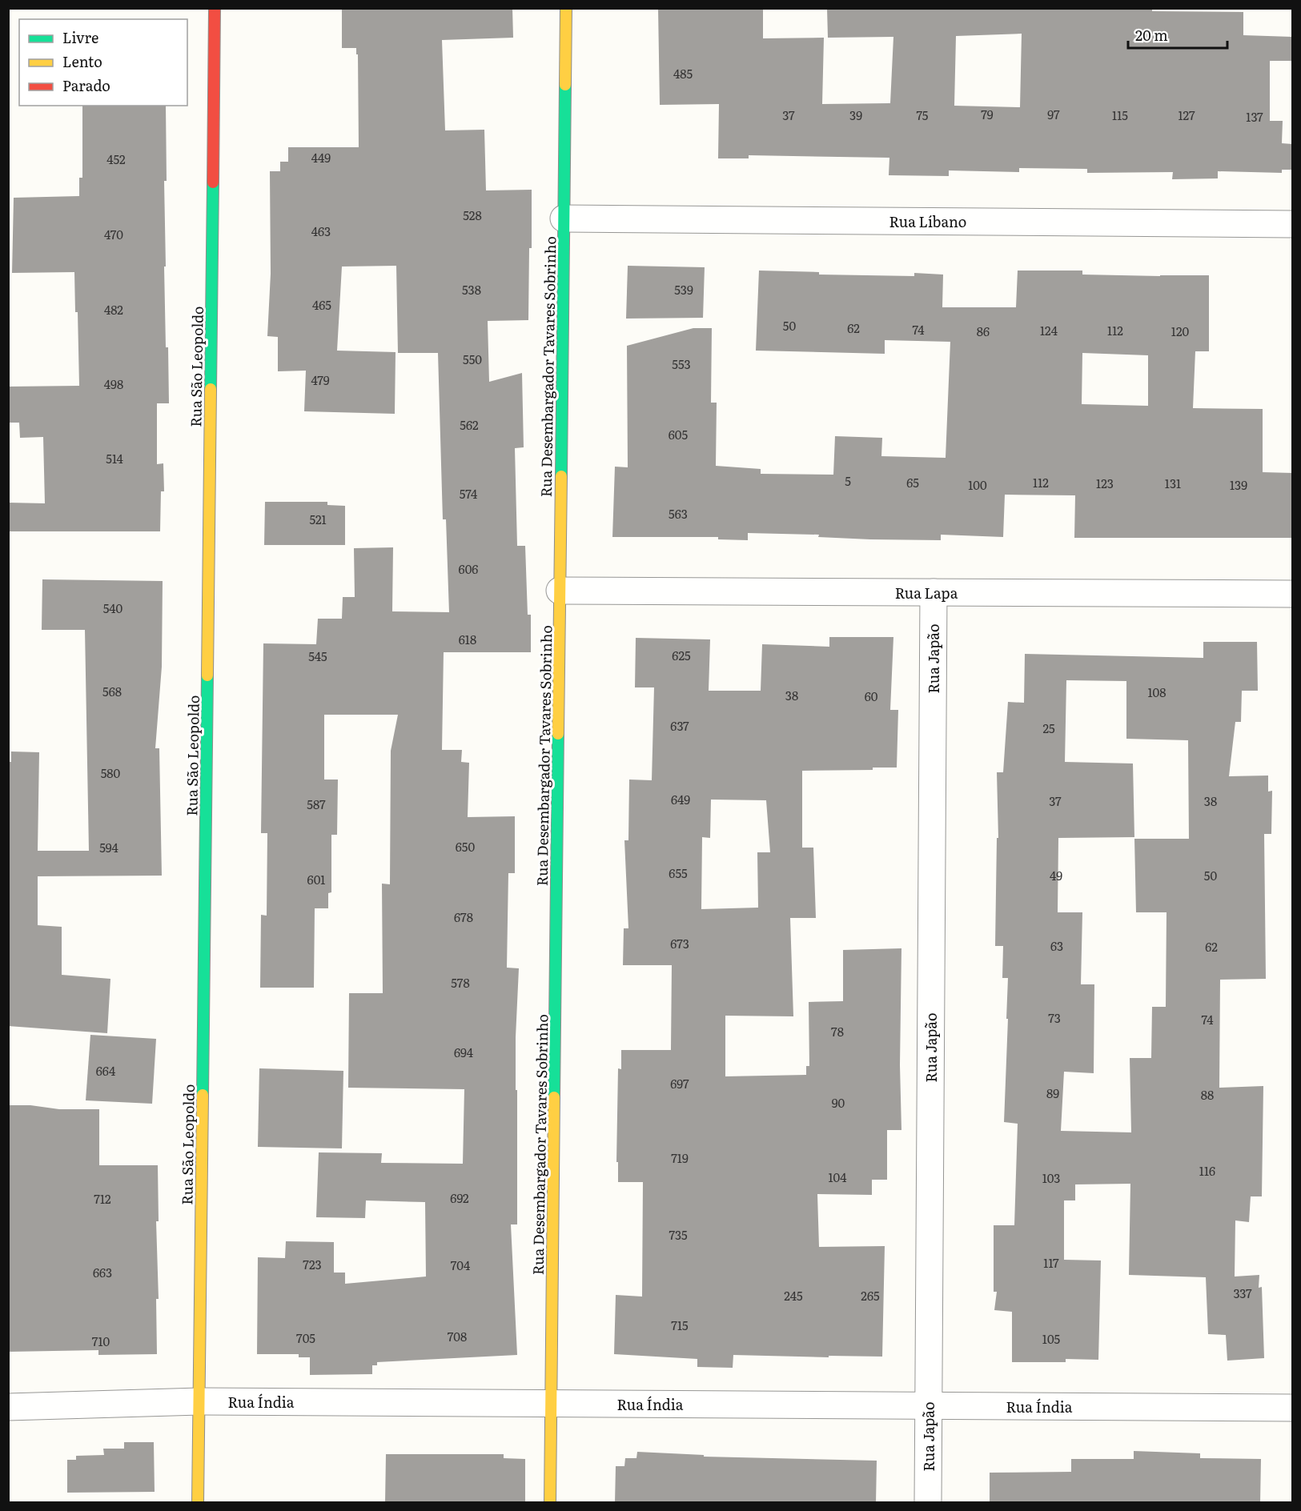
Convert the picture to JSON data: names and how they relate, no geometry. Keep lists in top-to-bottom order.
{
  "streets": {
    "street": [
      "Rua Líbano",
      "Rua São Leopoldo",
      "Rua Desembargador Tavares Sobrinho",
      "Rua Lapa",
      "Rua Japão",
      "Rua Índia"
    ]
  },
  "crossings": [
    ["Rua Líbano", "Rua Desembargador Tavares Sobrinho"],
    ["Rua São Leopoldo", "Rua Índia"],
    ["Rua Desembargador Tavares Sobrinho", "Rua Lapa"],
    ["Rua Desembargador Tavares Sobrinho", "Rua Índia"],
    ["Rua Lapa", "Rua Japão"],
    ["Rua Japão", "Rua Índia"]
  ],
  "house_numbers": [
    "485",
    "79",
    "97",
    "37",
    "39",
    "75",
    "115",
    "127",
    "137",
    "449",
    "452",
    "528",
    "463",
    "470",
    "538",
    "539",
    "465",
    "482",
    "50",
    "62",
    "74",
    "124",
    "112",
    "86",
    "120",
    "550",
    "553",
    "479",
    "498",
    "562",
    "605",
    "514",
    "5",
    "65",
    "112",
    "123",
    "131",
    "100",
    "139",
    "574",
    "563",
    "521",
    "606",
    "540",
    "618",
    "625",
    "545",
    "568",
    "108",
    "38",
    "60",
    "637",
    "25",
    "580",
    "649",
    "37",
    "38",
    "587",
    "650",
    "594",
    "655",
    "49",
    "50",
    "601",
    "678",
    "673",
    "63",
    "62",
    "578",
    "73",
    "74",
    "78",
    "694",
    "664",
    "697",
    "89",
    "88",
    "90",
    "719",
    "116",
    "104",
    "103",
    "692",
    "712",
    "735",
    "117",
    "723",
    "704",
    "663",
    "337",
    "245",
    "265",
    "715",
    "708",
    "705",
    "105",
    "710"
  ],
  "legend": ["Livre", "Lento", "Parado"],
  "scale_bar": "20 m"
}
